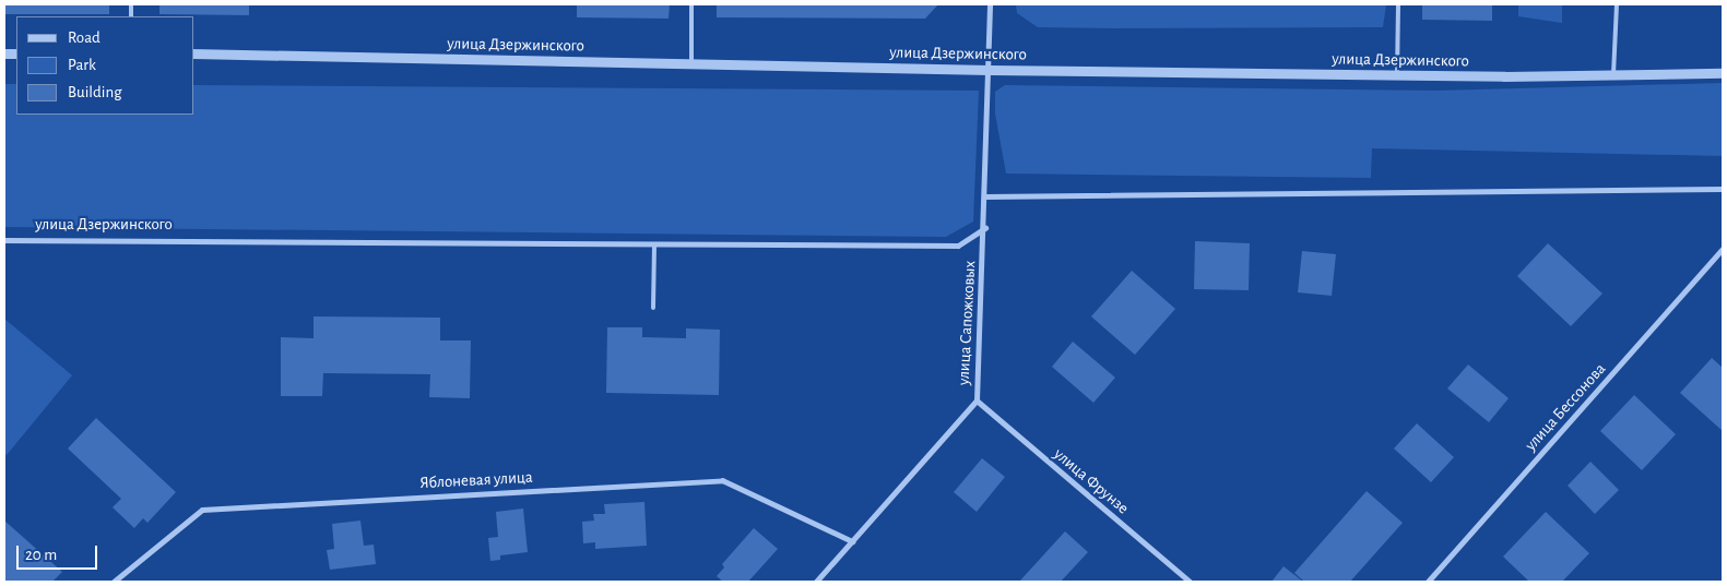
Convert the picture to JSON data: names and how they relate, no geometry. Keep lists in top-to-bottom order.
{
  "streets": {
    "street": [
      "улица Дзержинского",
      "улица Сапожковых",
      "улица Бессонова",
      "Яблоневая улица",
      "улица Фрунзе"
    ]
  },
  "crossings": [
    ["улица Дзержинского", "улица Сапожковых"],
    ["улица Сапожковых", "Яблоневая улица"],
    ["улица Сапожковых", "улица Фрунзе"]
  ],
  "legend": ["Road", "Park", "Building"],
  "scale_bar": "20 m"
}
